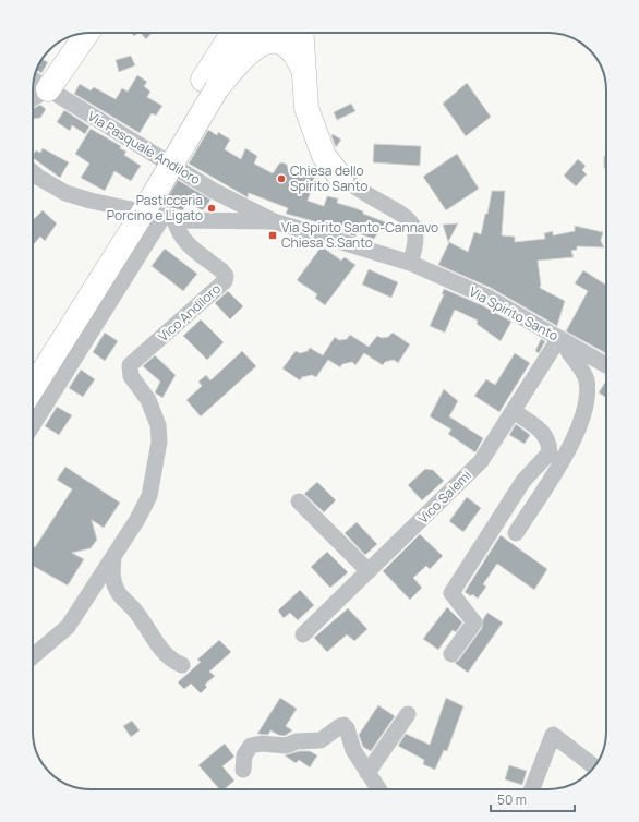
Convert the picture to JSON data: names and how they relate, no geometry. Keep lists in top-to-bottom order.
{
  "streets": {
    "street": [
      "Via Pasquale Andiloro",
      "Vico Andiloro",
      "Via Spirito Santo",
      "Vico Salemi"
    ]
  },
  "crossings": [
    ["Via Pasquale Andiloro", "Via Spirito Santo"],
    ["Via Spirito Santo", "Vico Salemi"]
  ],
  "places": {
    "other": ["Chiesa dello Spirito Santo", "Pasticceria Porcino e Ligato"],
    "transit": ["Via Spirito Santo-Cannavo Chiesa S.Santo"]
  },
  "scale_bar": "50 m"
}
